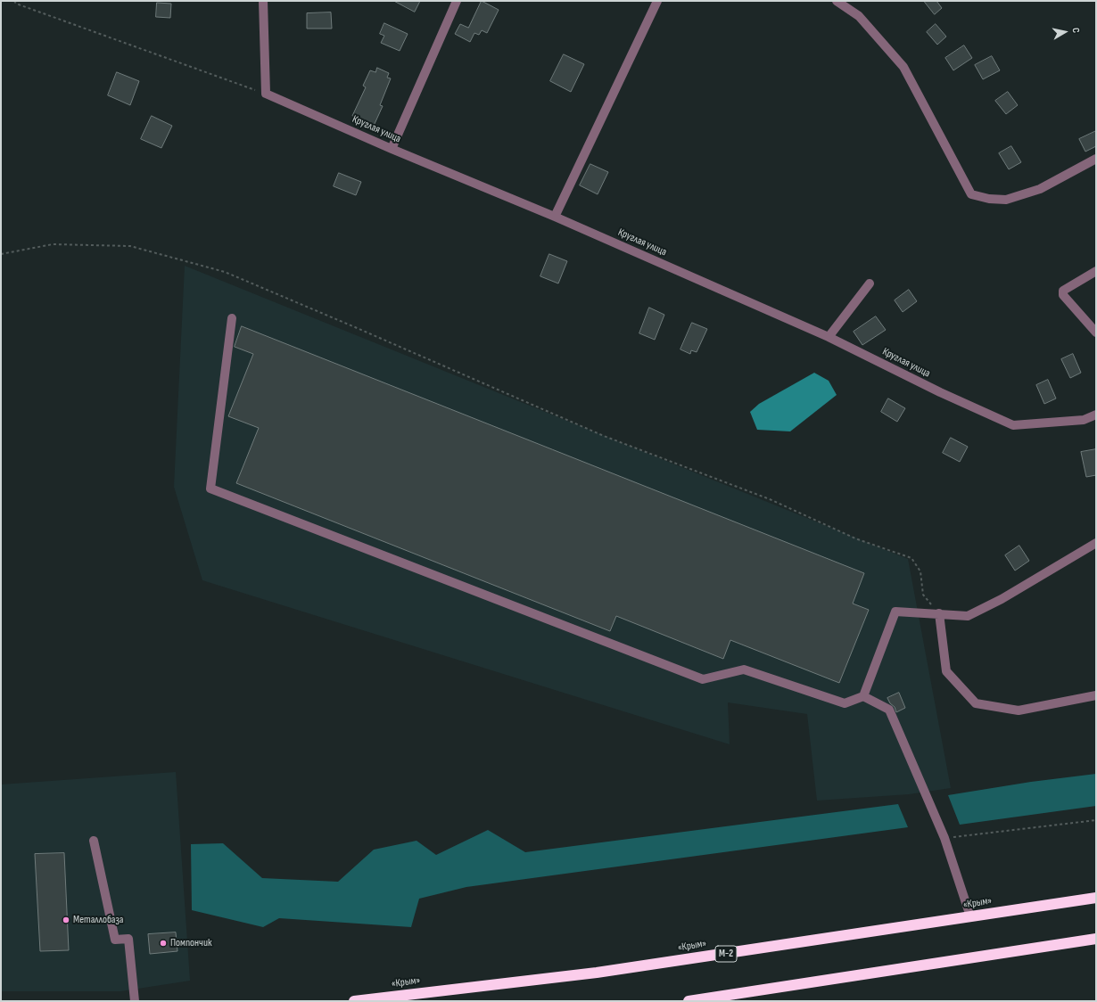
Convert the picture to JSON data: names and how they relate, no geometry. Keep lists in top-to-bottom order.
{
  "streets": {
    "highway": ["«Крым»", "М-2"],
    "street": ["Круглая улица"]
  },
  "places": ["Металлобаза", "Помпончик"],
  "north": "right"
}
